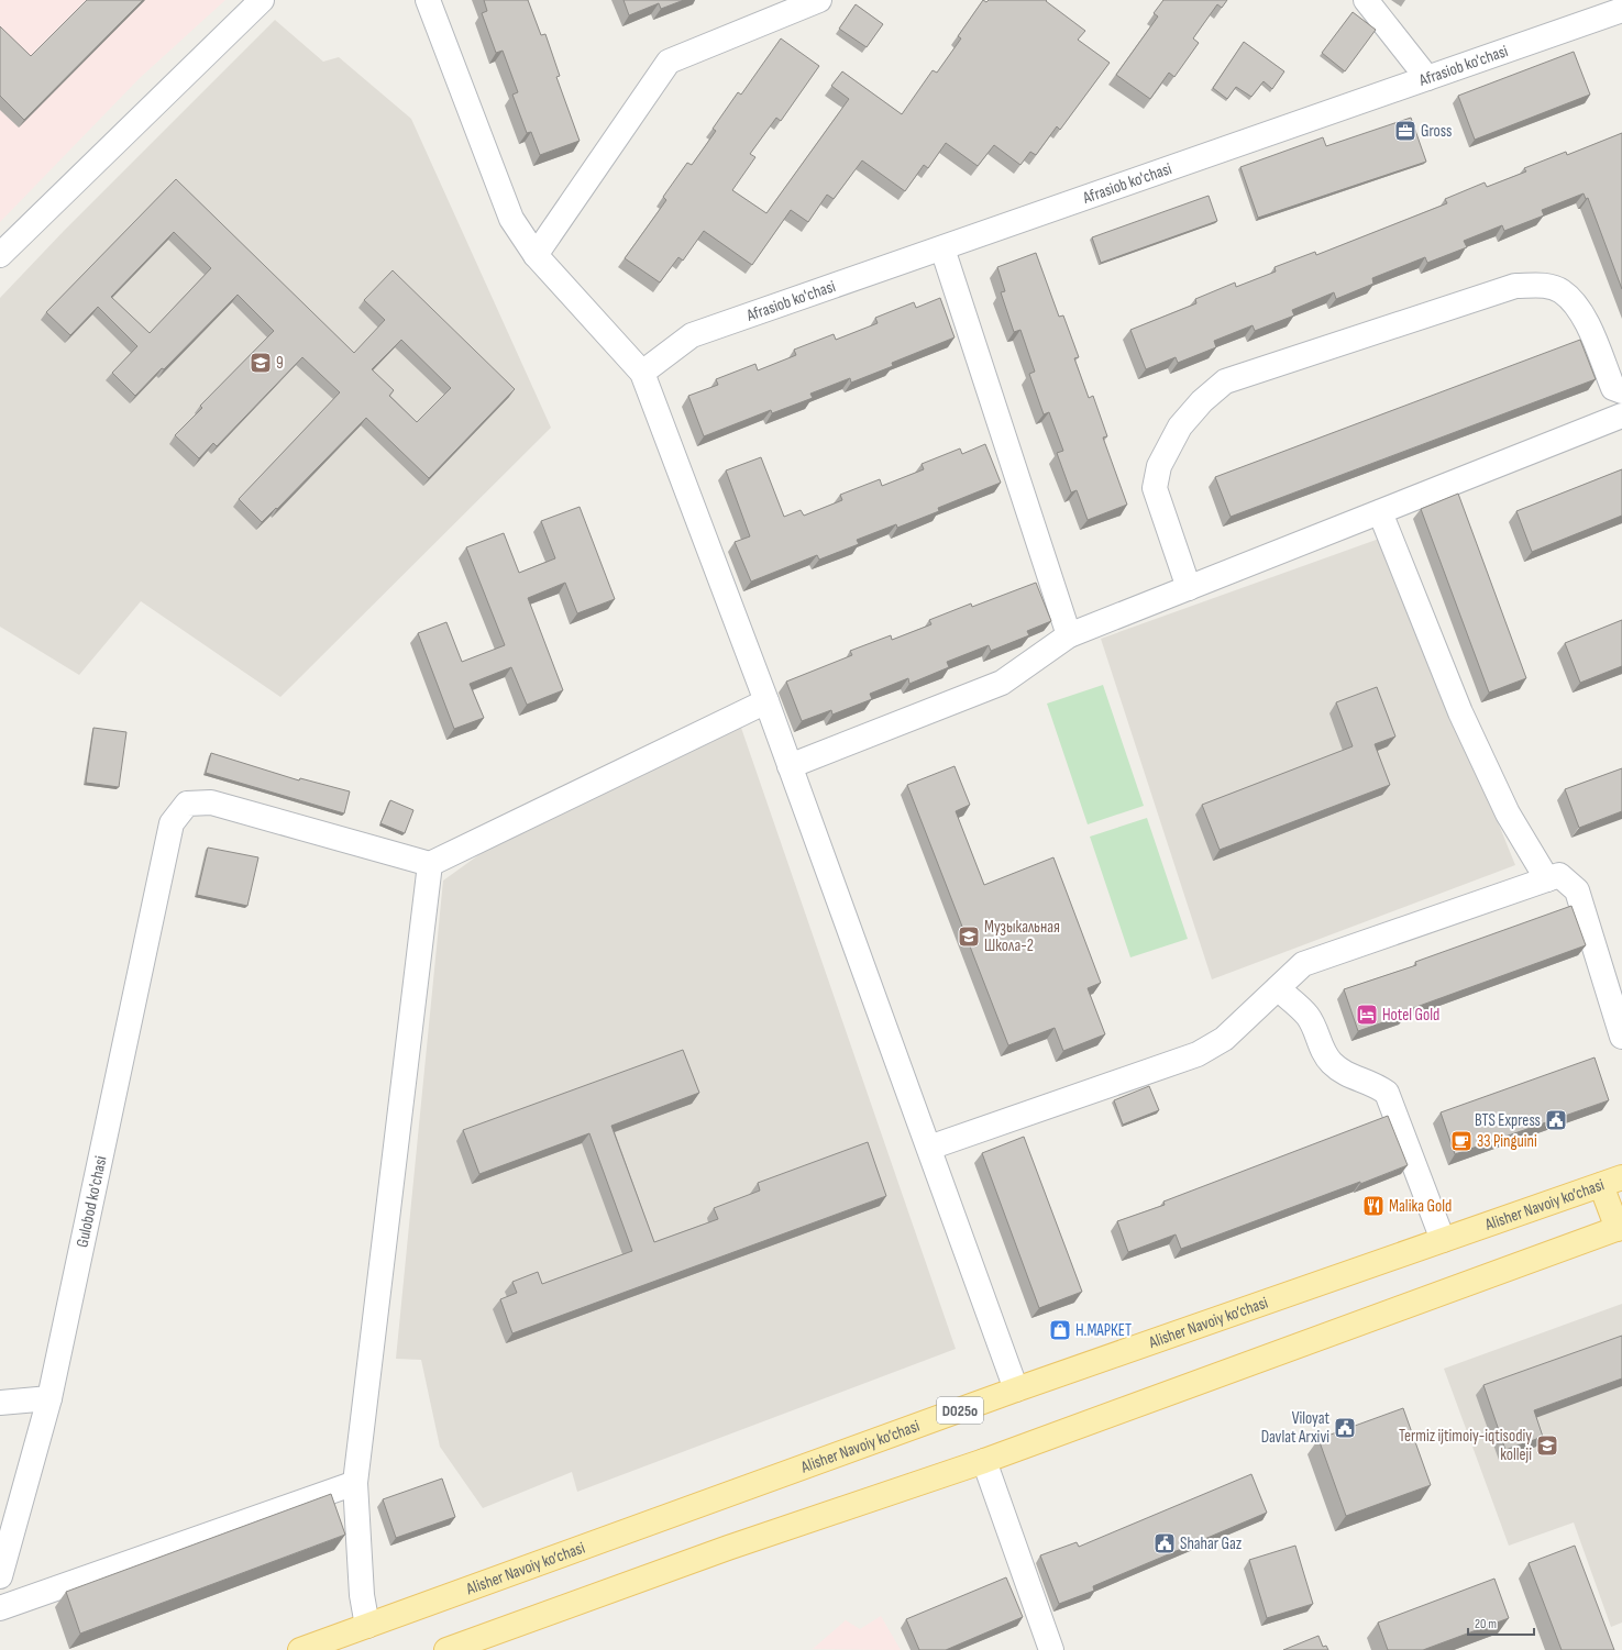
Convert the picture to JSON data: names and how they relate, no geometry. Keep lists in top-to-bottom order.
{
  "streets": {
    "main road": ["Alisher Navoiy ko’chasi", "D025o"],
    "street": ["Afrasiob ko'chasi", "Gulobod ko'chasi"]
  },
  "places": {
    "office": ["Gross"],
    "school or university": ["9", "Музыкальная Школа-2", "Termiz ijtimoiy-iqtisodiy kolleji"],
    "hotel": ["Hotel Gold"],
    "public building": ["BTS Express", "Viloyat Davlat Arxivi", "Shahar Gaz"],
    "cafe": ["33 Pinguini"],
    "restaurant": ["Malika Gold"],
    "shop": ["Н.МАРКЕТ"]
  },
  "scale_bar": "20 m"
}
